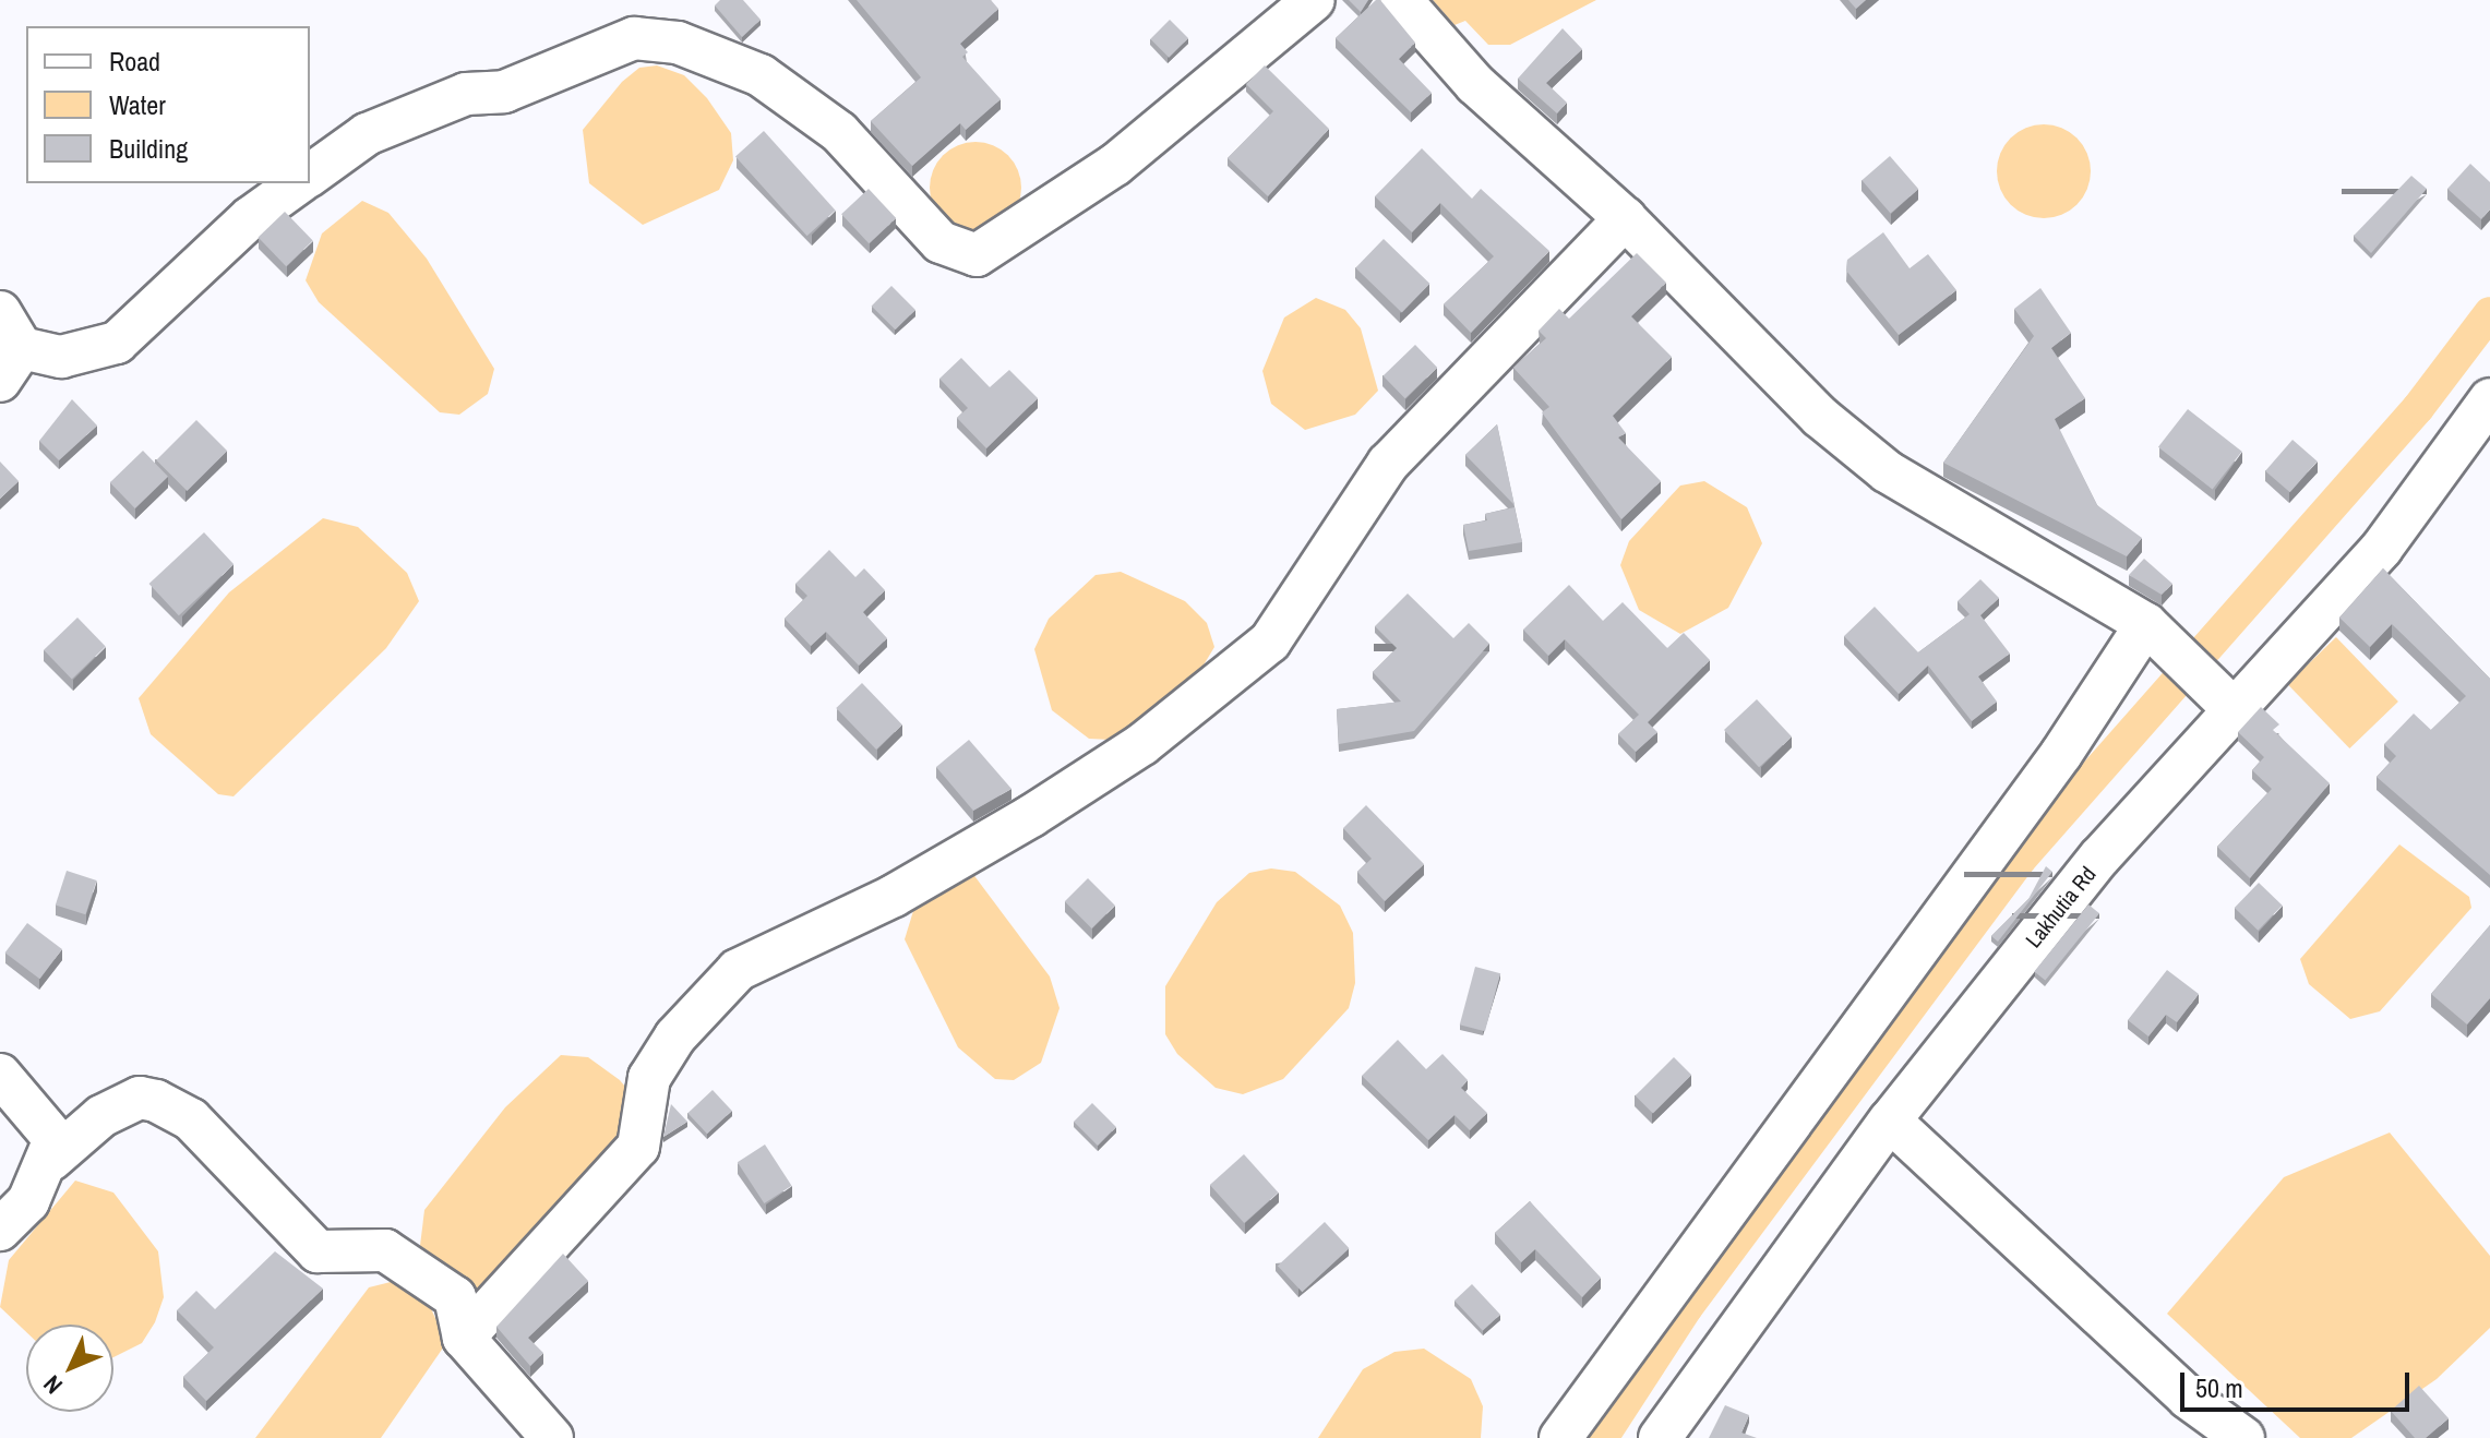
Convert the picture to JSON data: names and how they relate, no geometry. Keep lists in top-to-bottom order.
{
  "streets": {
    "street": ["Lakhutia Rd"]
  },
  "legend": ["Road", "Water", "Building"],
  "scale_bar": "50 m",
  "north": "bottom left"
}
